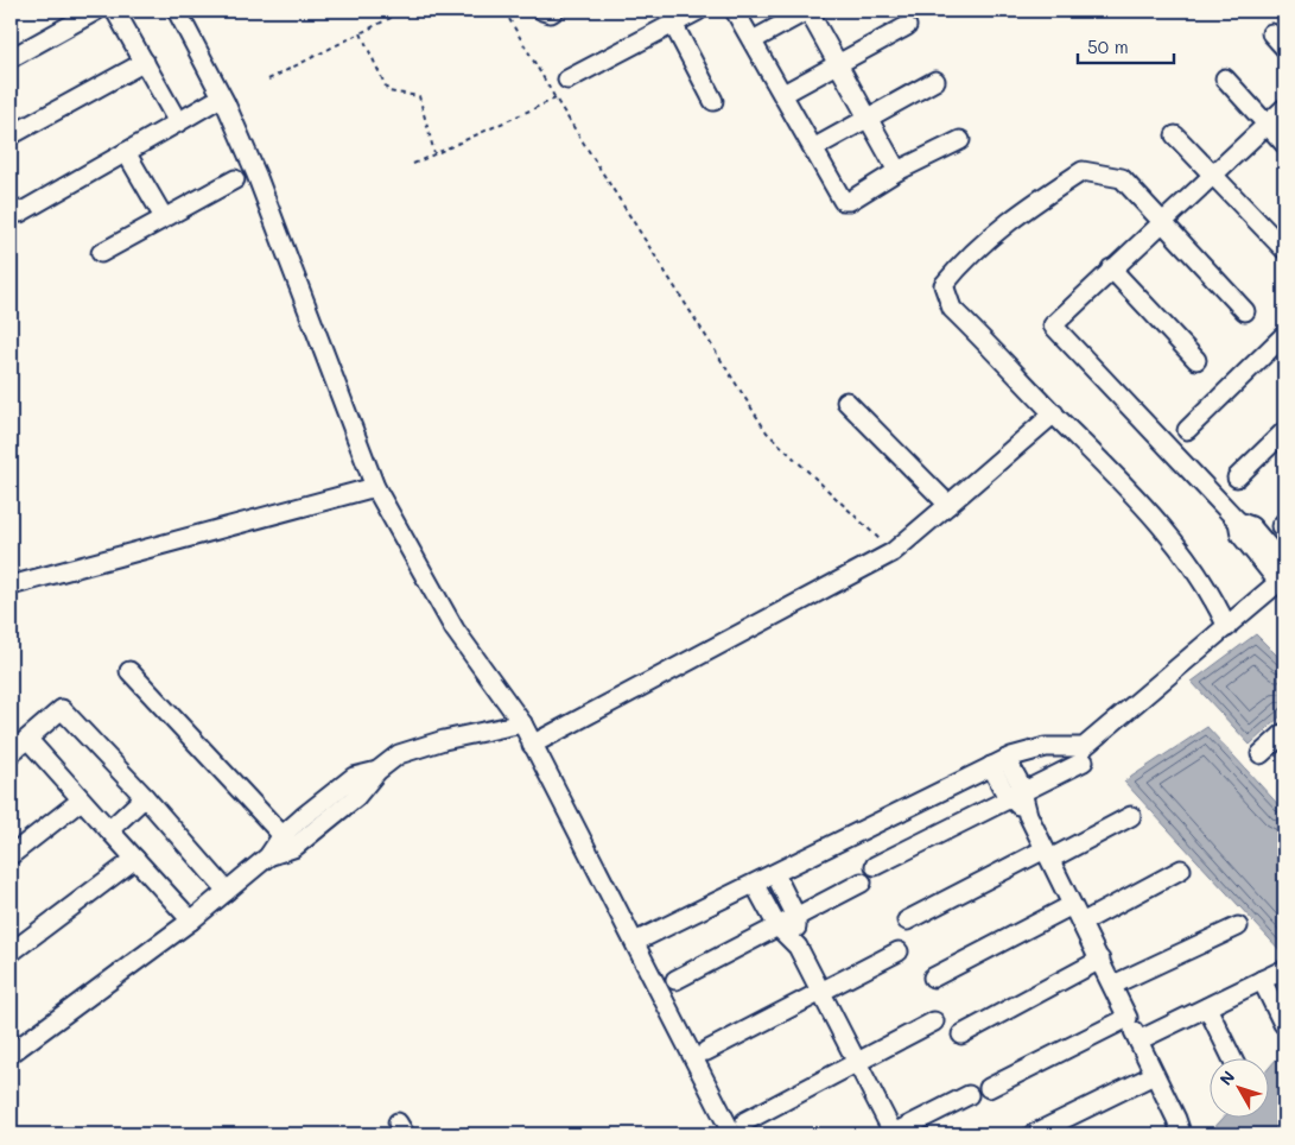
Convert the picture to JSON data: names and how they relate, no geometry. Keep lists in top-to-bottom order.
{
  "scale_bar": "50 m",
  "north": "top left"
}
